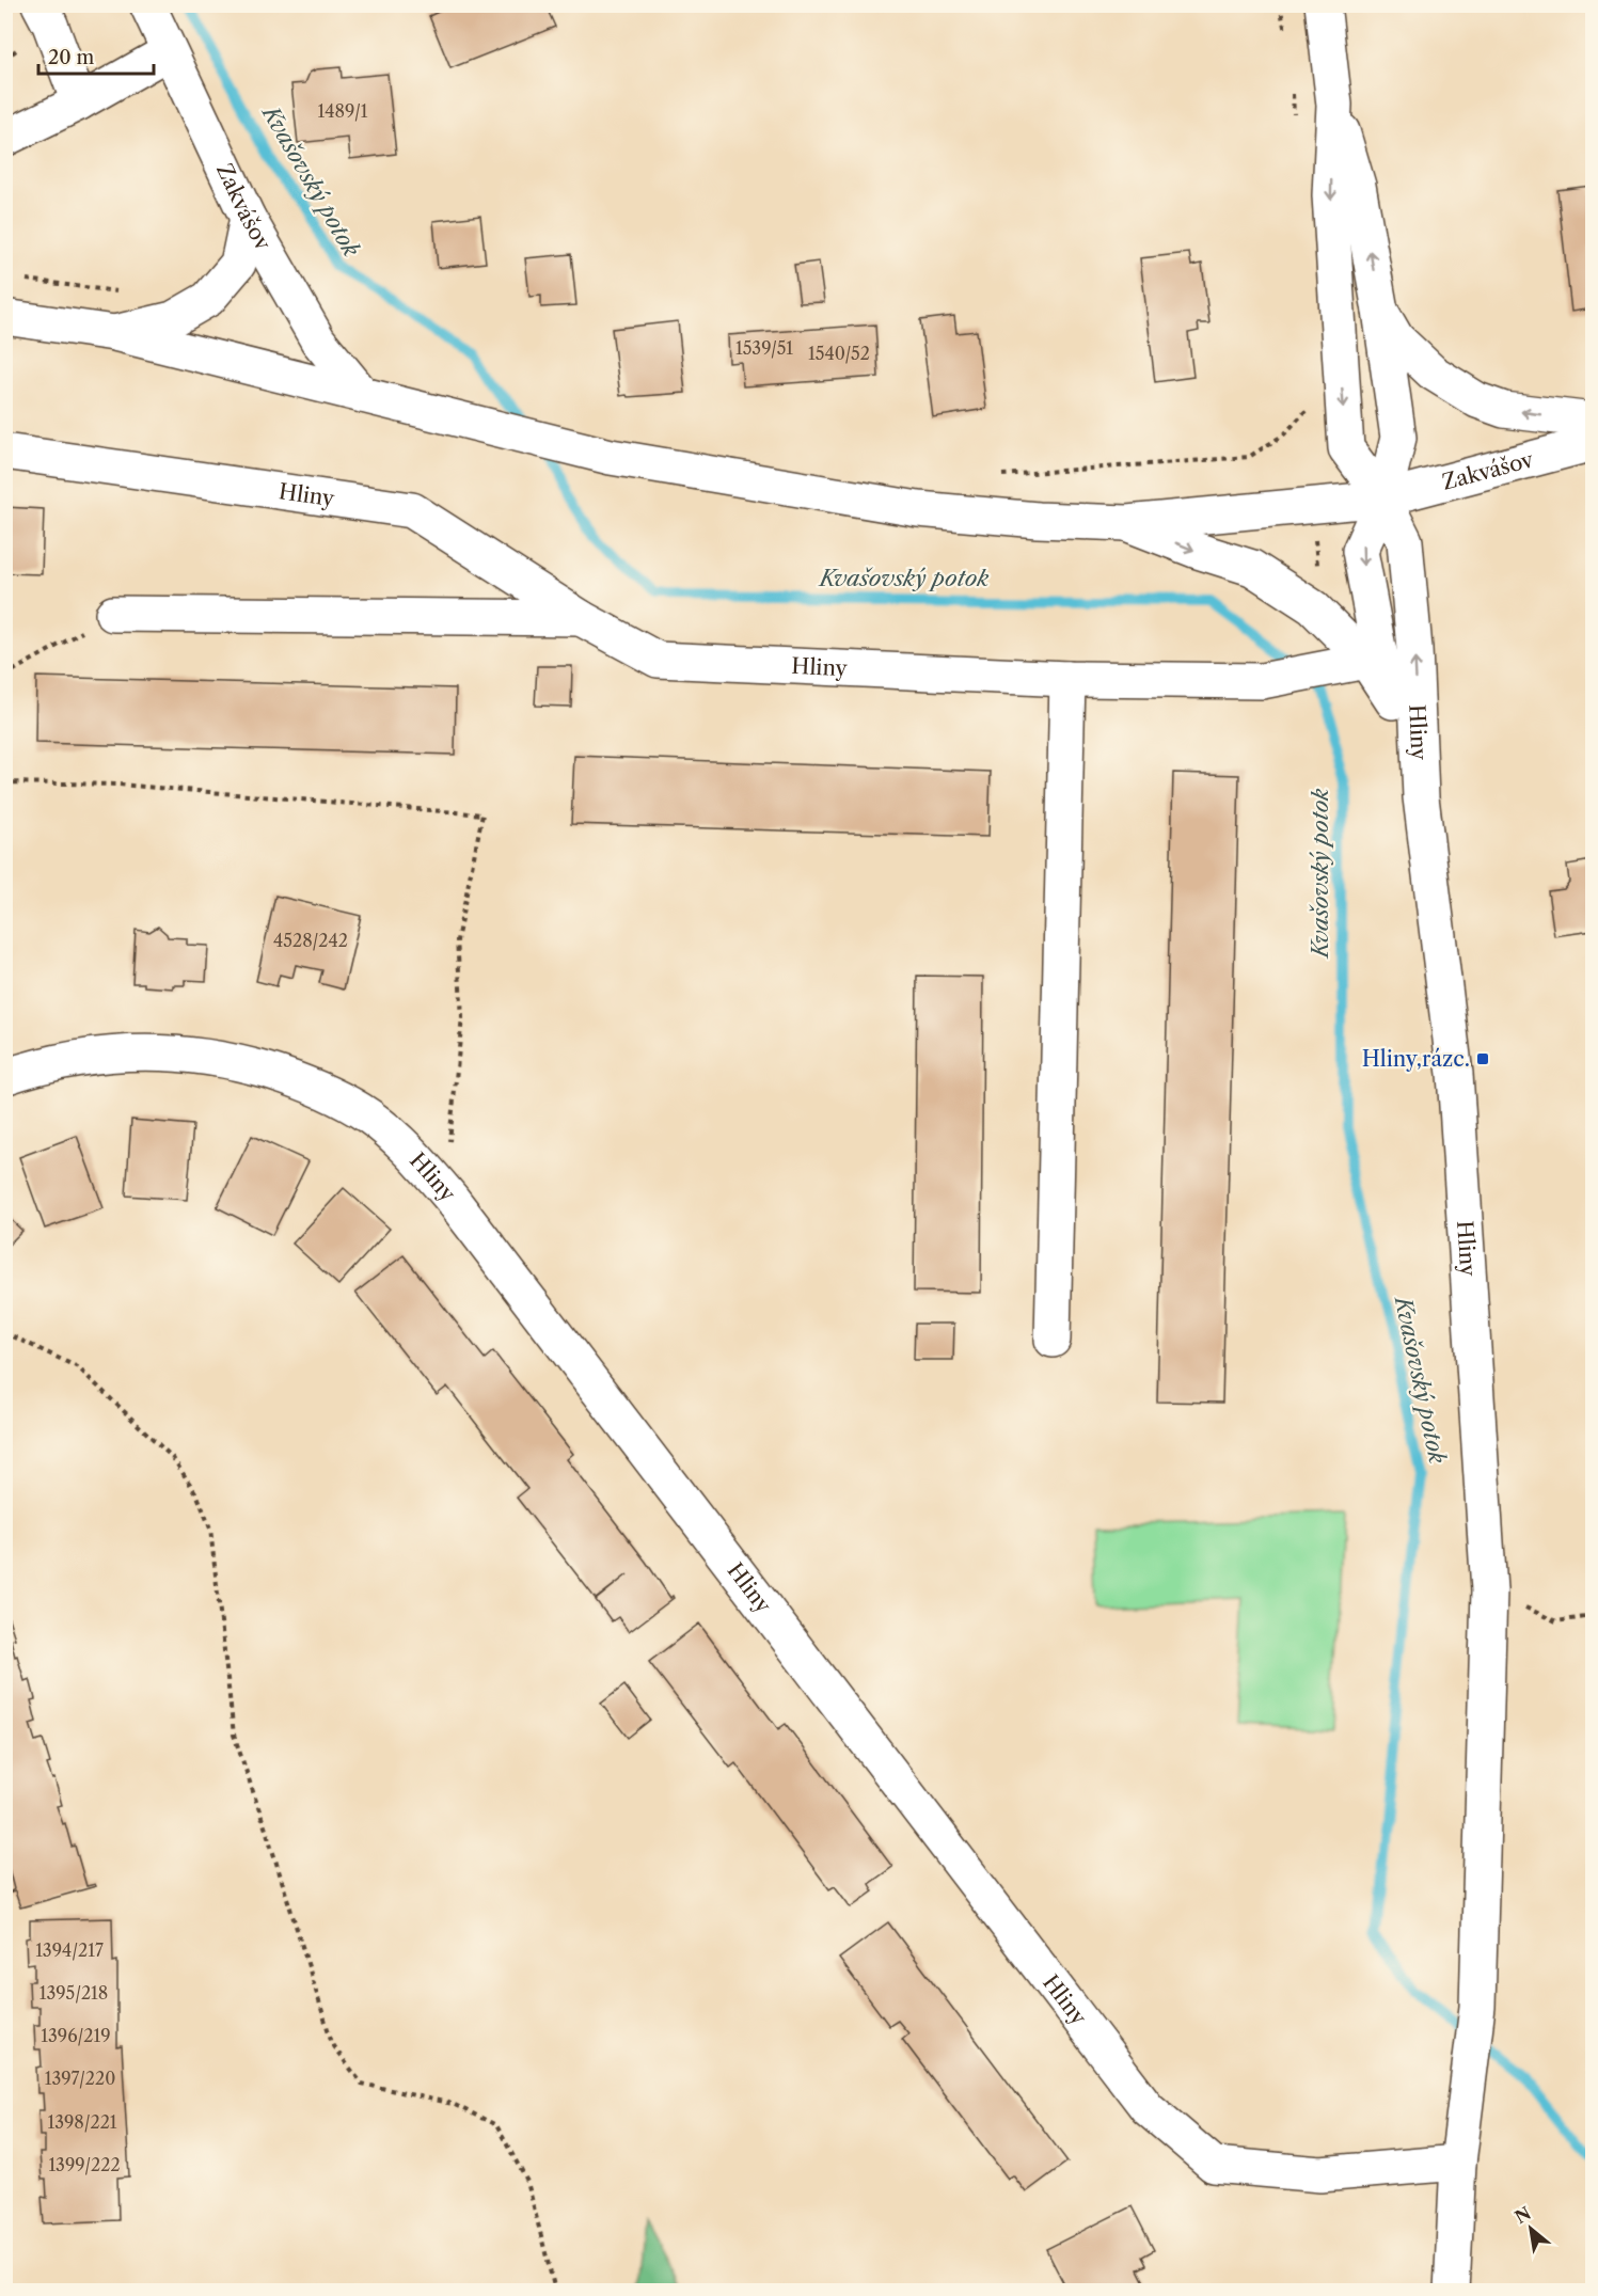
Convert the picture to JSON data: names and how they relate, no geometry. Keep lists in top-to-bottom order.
{
  "streets": {
    "street": ["Zakvášov", "Hliny"]
  },
  "crossings": [
    ["Zakvášov", "Hliny"]
  ],
  "water": ["Kvašovský potok"],
  "places": {
    "transit": ["Hliny,rázc."]
  },
  "house_numbers": [
    "1489/1",
    "1539/51",
    "1540/52",
    "4528/242",
    "1394/217",
    "1395/218",
    "1396/219",
    "1397/220",
    "1398/221",
    "1399/222"
  ],
  "scale_bar": "20 m",
  "north": "top left"
}
